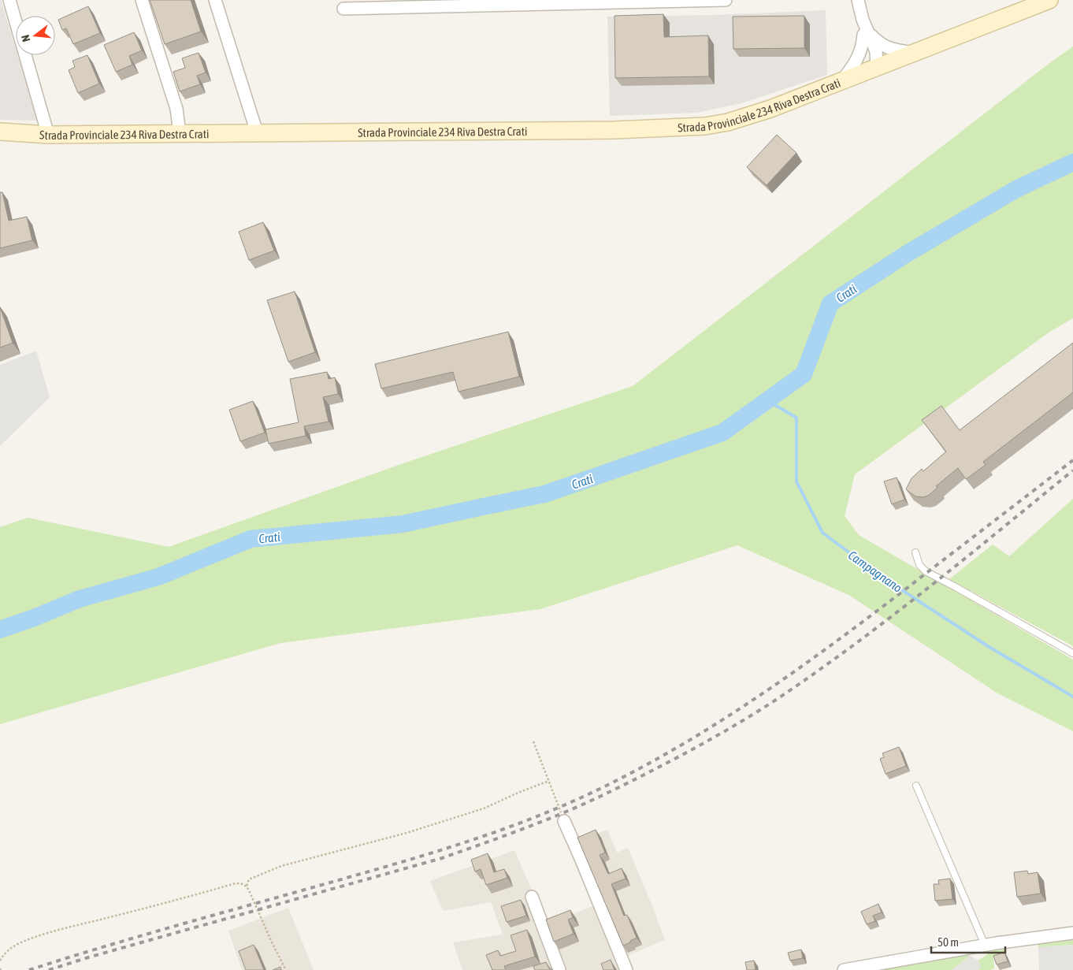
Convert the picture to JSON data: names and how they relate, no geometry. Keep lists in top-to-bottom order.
{
  "streets": {
    "main road": ["Strada Provinciale 234 Riva Destra Crati"]
  },
  "water": ["Crati", "Campagnano"],
  "scale_bar": "50 m",
  "north": "left"
}
